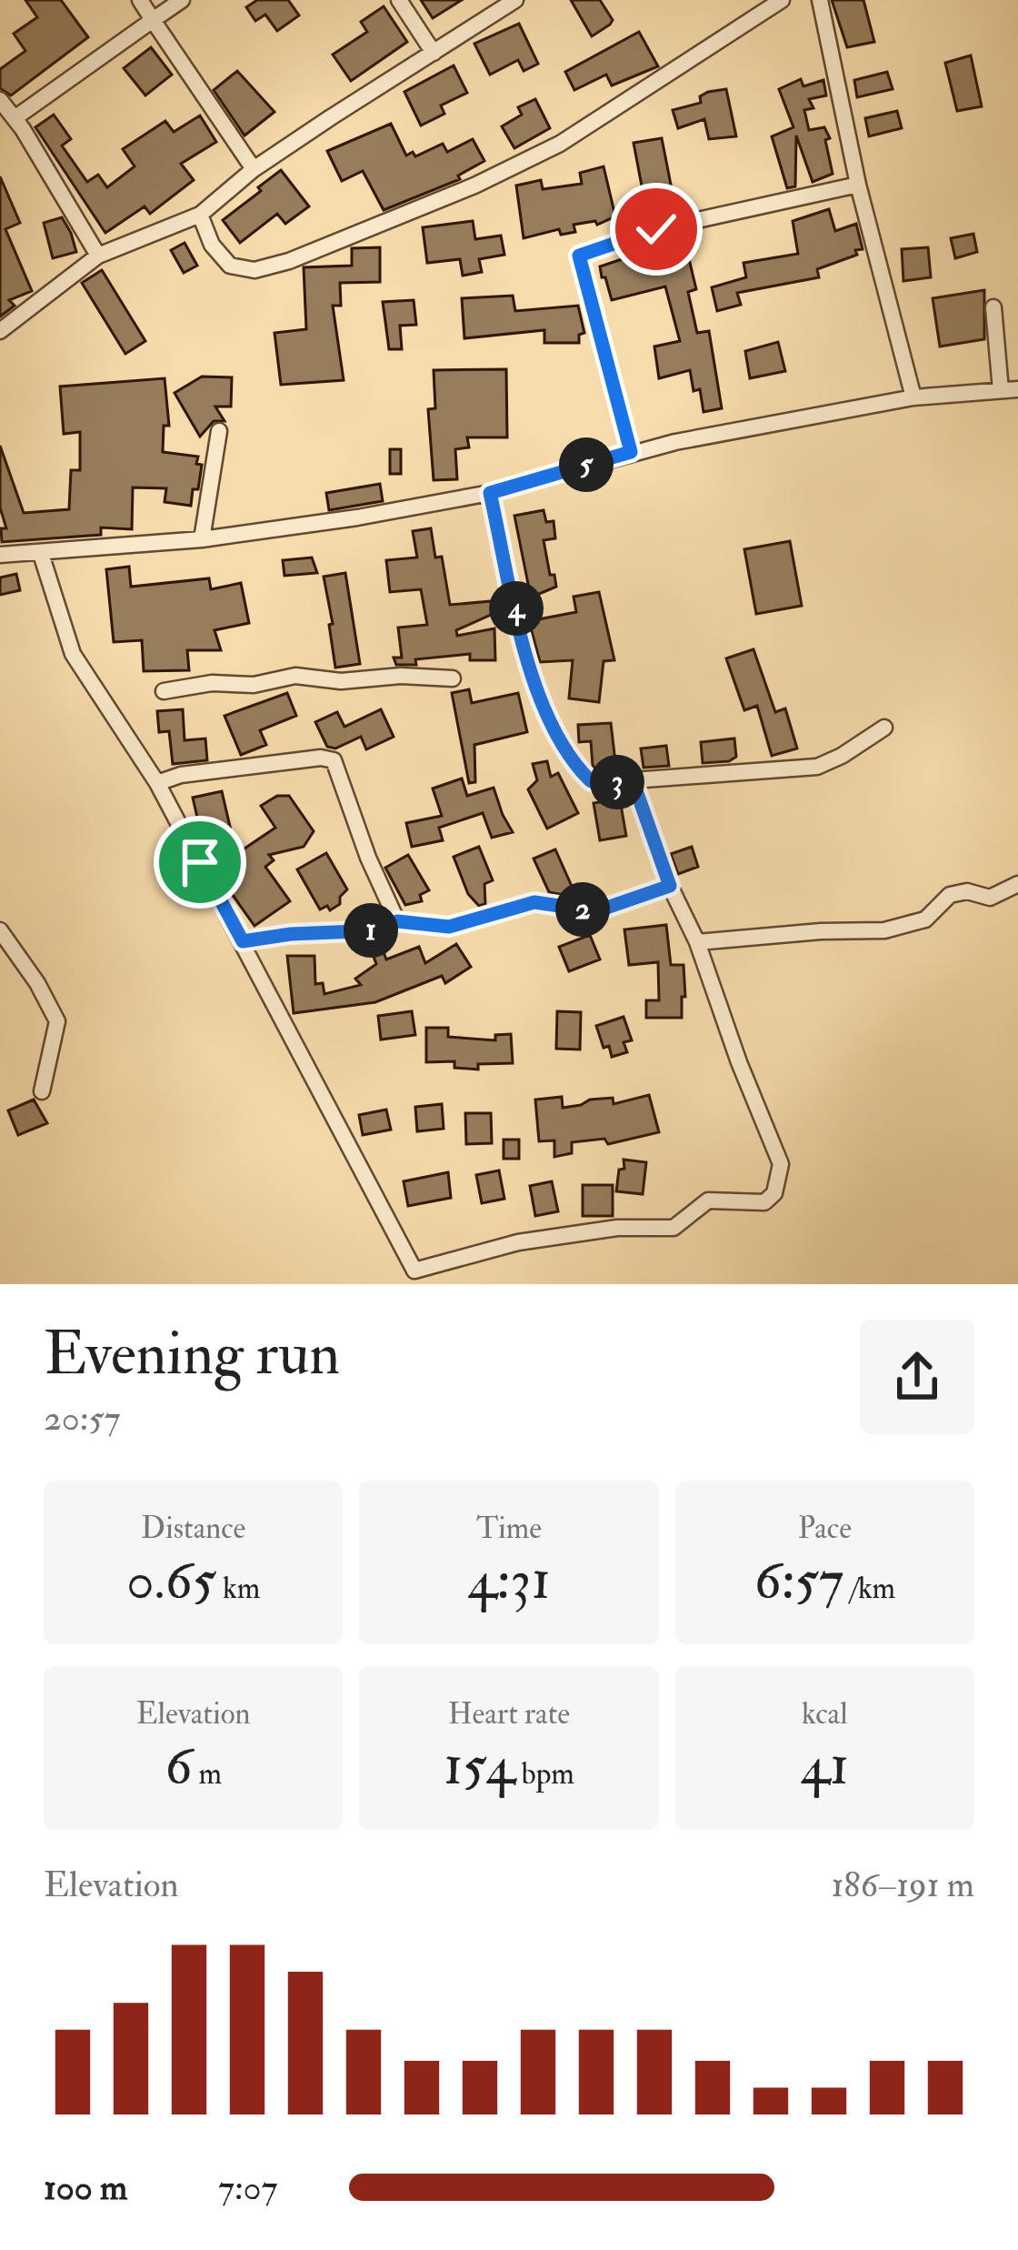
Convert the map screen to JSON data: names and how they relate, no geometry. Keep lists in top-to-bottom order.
{
  "page": {
    "pins": [
      "5",
      "4",
      "3",
      "2",
      "1"
    ],
    "heading": ["Evening run", "20:57"],
    "stats": [
      ["Distance", "0.65 km"],
      ["Time", "4:31"],
      ["Pace", "6:57 /km"],
      ["Elevation", "6 m"],
      ["Heart rate", "154 bpm"],
      ["kcal", "41"]
    ],
    "chart": ["Elevation", "186–191 m"],
    "list": [
      {
        "name": "100 m",
        "note": "7:07"
      }
    ]
  }
}
